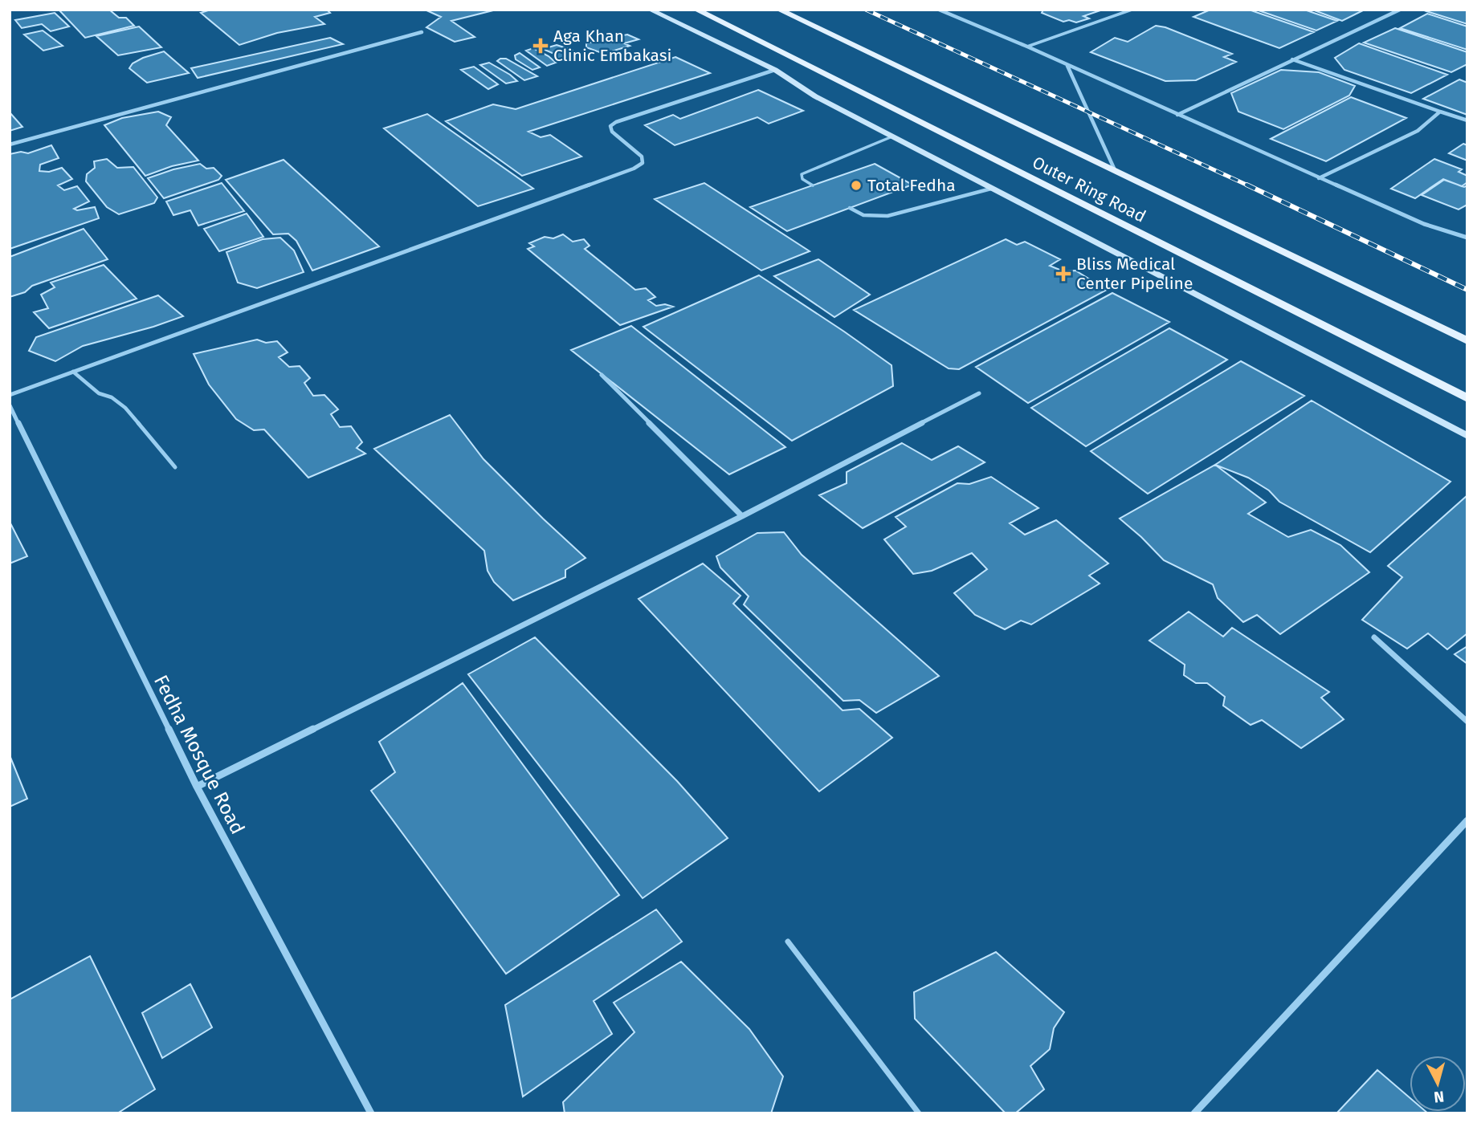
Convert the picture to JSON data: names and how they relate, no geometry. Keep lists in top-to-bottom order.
{
  "streets": {
    "main road": ["Outer Ring Road"],
    "street": ["Fedha Mosque Road"]
  },
  "places": {
    "health": ["Aga Khan Clinic Embakasi", "Bliss Medical Center Pipeline"],
    "other": ["Total Fedha"]
  },
  "north": "bottom"
}
